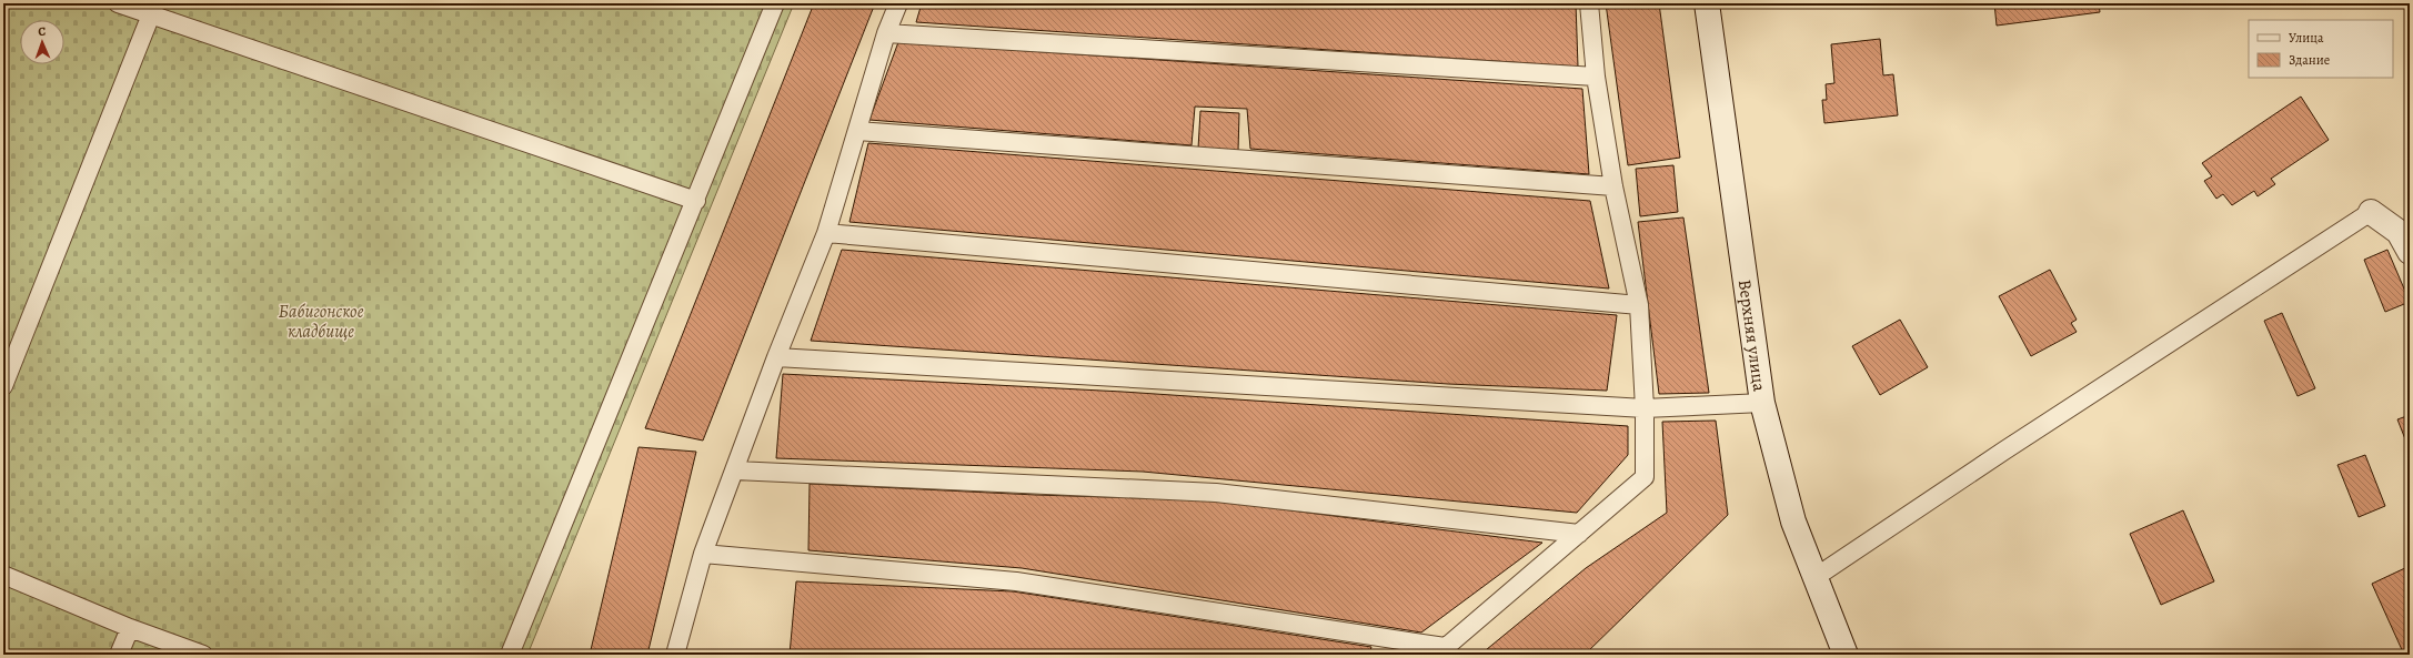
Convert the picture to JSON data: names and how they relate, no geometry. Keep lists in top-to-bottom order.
{
  "streets": {
    "street": ["Верхняя улица"]
  },
  "parks": ["Бабигонское кладбище"],
  "legend": ["Улица", "Здание"],
  "north": "top"
}
